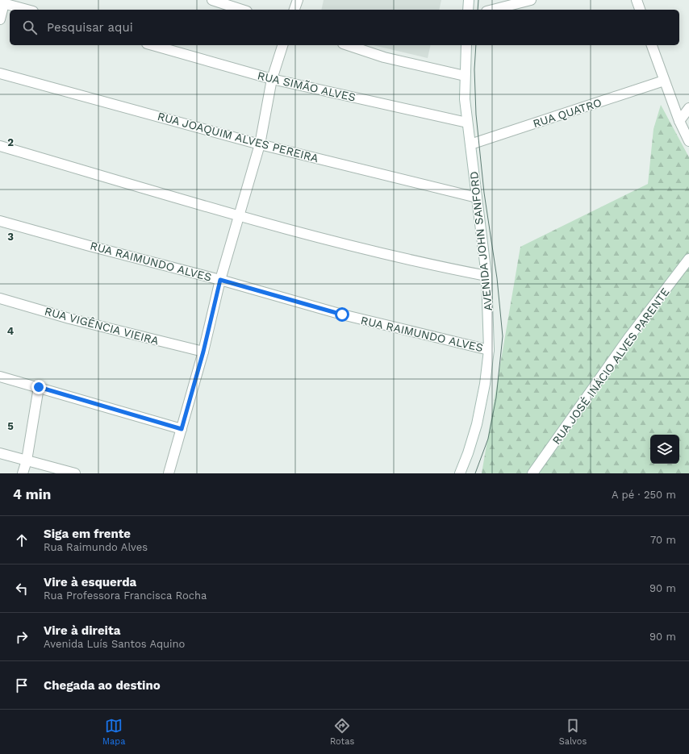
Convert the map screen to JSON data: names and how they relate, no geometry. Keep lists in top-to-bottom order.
{
  "streets": {
    "street": [
      "RUA SIMÃO ALVES",
      "RUA QUATRO",
      "RUA JOAQUIM ALVES PEREIRA",
      "AVENIDA JOHN SANFORD",
      "RUA RAIMUNDO ALVES",
      "RUA VIGÊNCIA VIEIRA",
      "RUA JOSÉ INÁCIO ALVES PARENTE"
    ]
  },
  "crossings": [
    ["RUA SIMÃO ALVES", "AVENIDA JOHN SANFORD"],
    ["RUA QUATRO", "AVENIDA JOHN SANFORD"],
    ["RUA JOAQUIM ALVES PEREIRA", "AVENIDA JOHN SANFORD"],
    ["AVENIDA JOHN SANFORD", "RUA RAIMUNDO ALVES"]
  ],
  "page": {
    "search": "Pesquisar aqui",
    "heading": ["4 min", "A pé · 250 m"],
    "list": [
      ["Siga em frente", "Rua Raimundo Alves", "70 m"],
      ["Vire à esquerda", "Rua Professora Francisca Rocha", "90 m"],
      ["Vire à direita", "Avenida Luís Santos Aquino", "90 m"],
      "Chegada ao destino"
    ],
    "nav": ["Mapa", "Rotas", "Salvos"]
  },
  "grid": {
    "rows": [
      "2",
      "3",
      "4",
      "5"
    ]
  }
}
